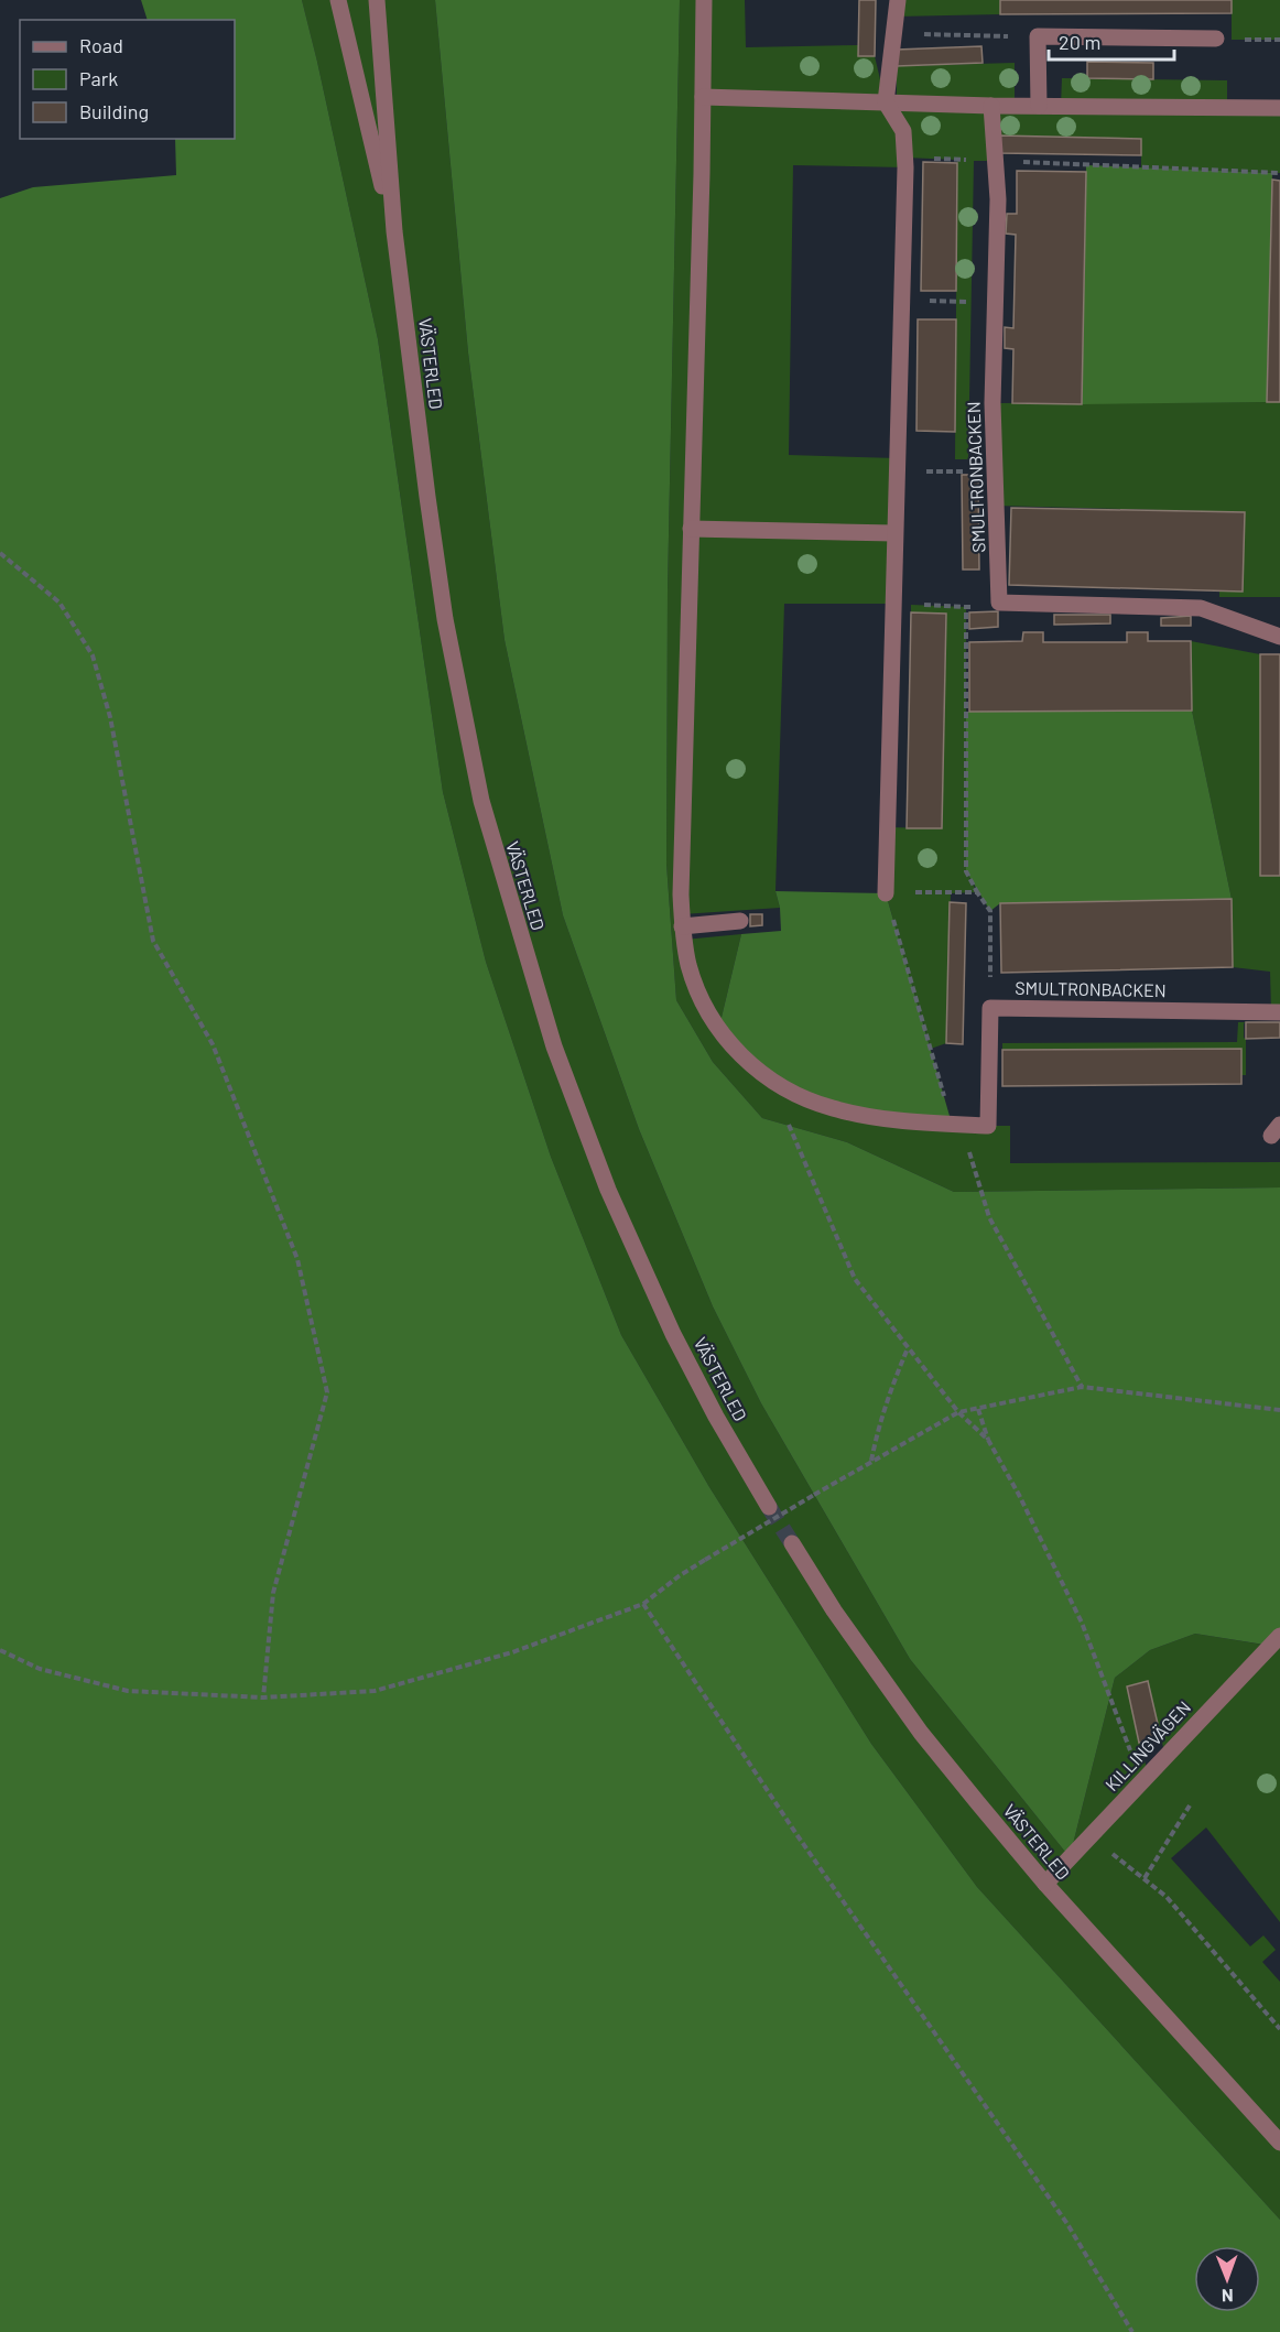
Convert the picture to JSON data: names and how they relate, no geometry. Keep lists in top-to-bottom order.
{
  "streets": {
    "street": ["VÄSTERLED", "SMULTRONBACKEN", "KILLINGVÄGEN"]
  },
  "crossings": [
    ["VÄSTERLED", "KILLINGVÄGEN"]
  ],
  "legend": ["Road", "Park", "Building"],
  "scale_bar": "20 m",
  "north": "bottom"
}
